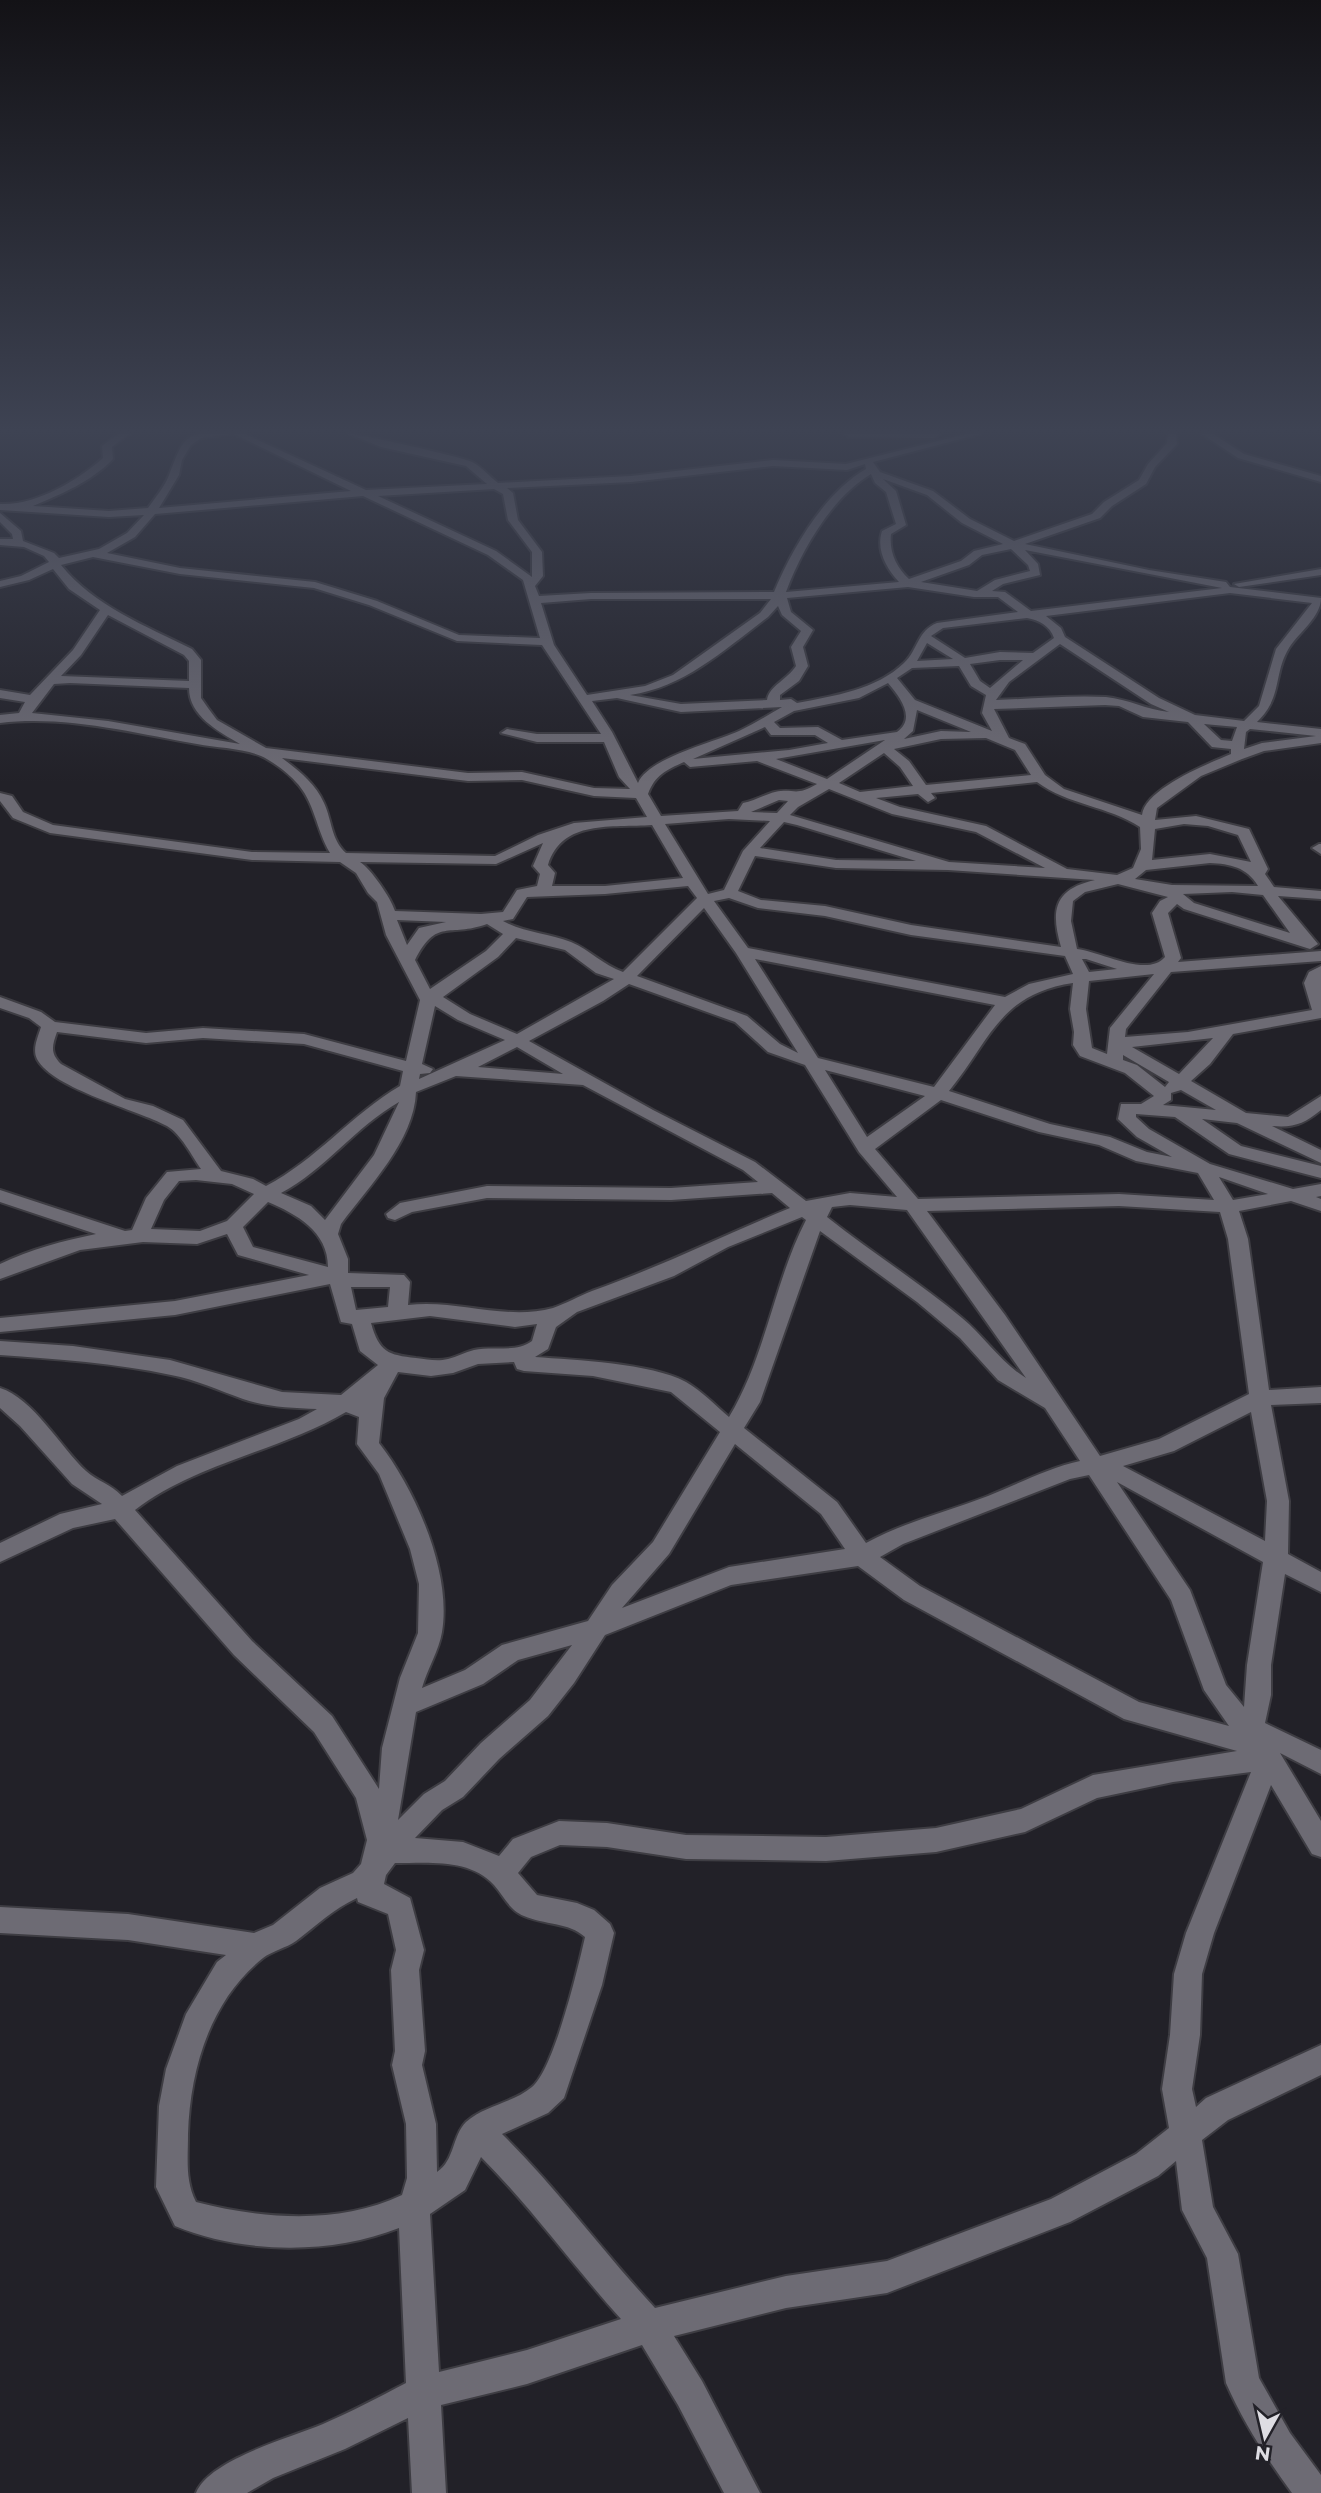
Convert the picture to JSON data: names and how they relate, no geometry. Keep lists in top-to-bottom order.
{
  "north": "bottom"
}
